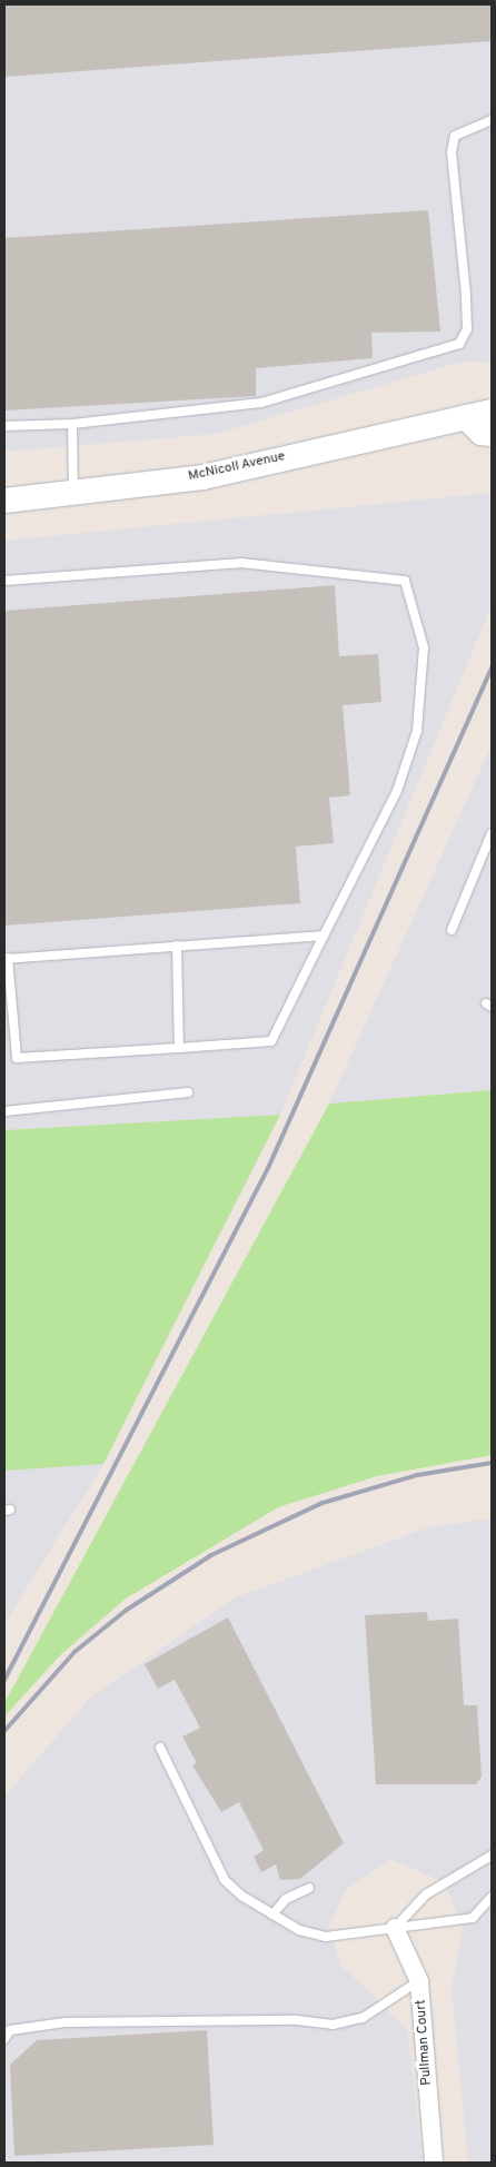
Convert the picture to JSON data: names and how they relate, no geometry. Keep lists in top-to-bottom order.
{
  "streets": {
    "main road": ["McNicoll Avenue"],
    "street": ["Pullman Court"]
  }
}
